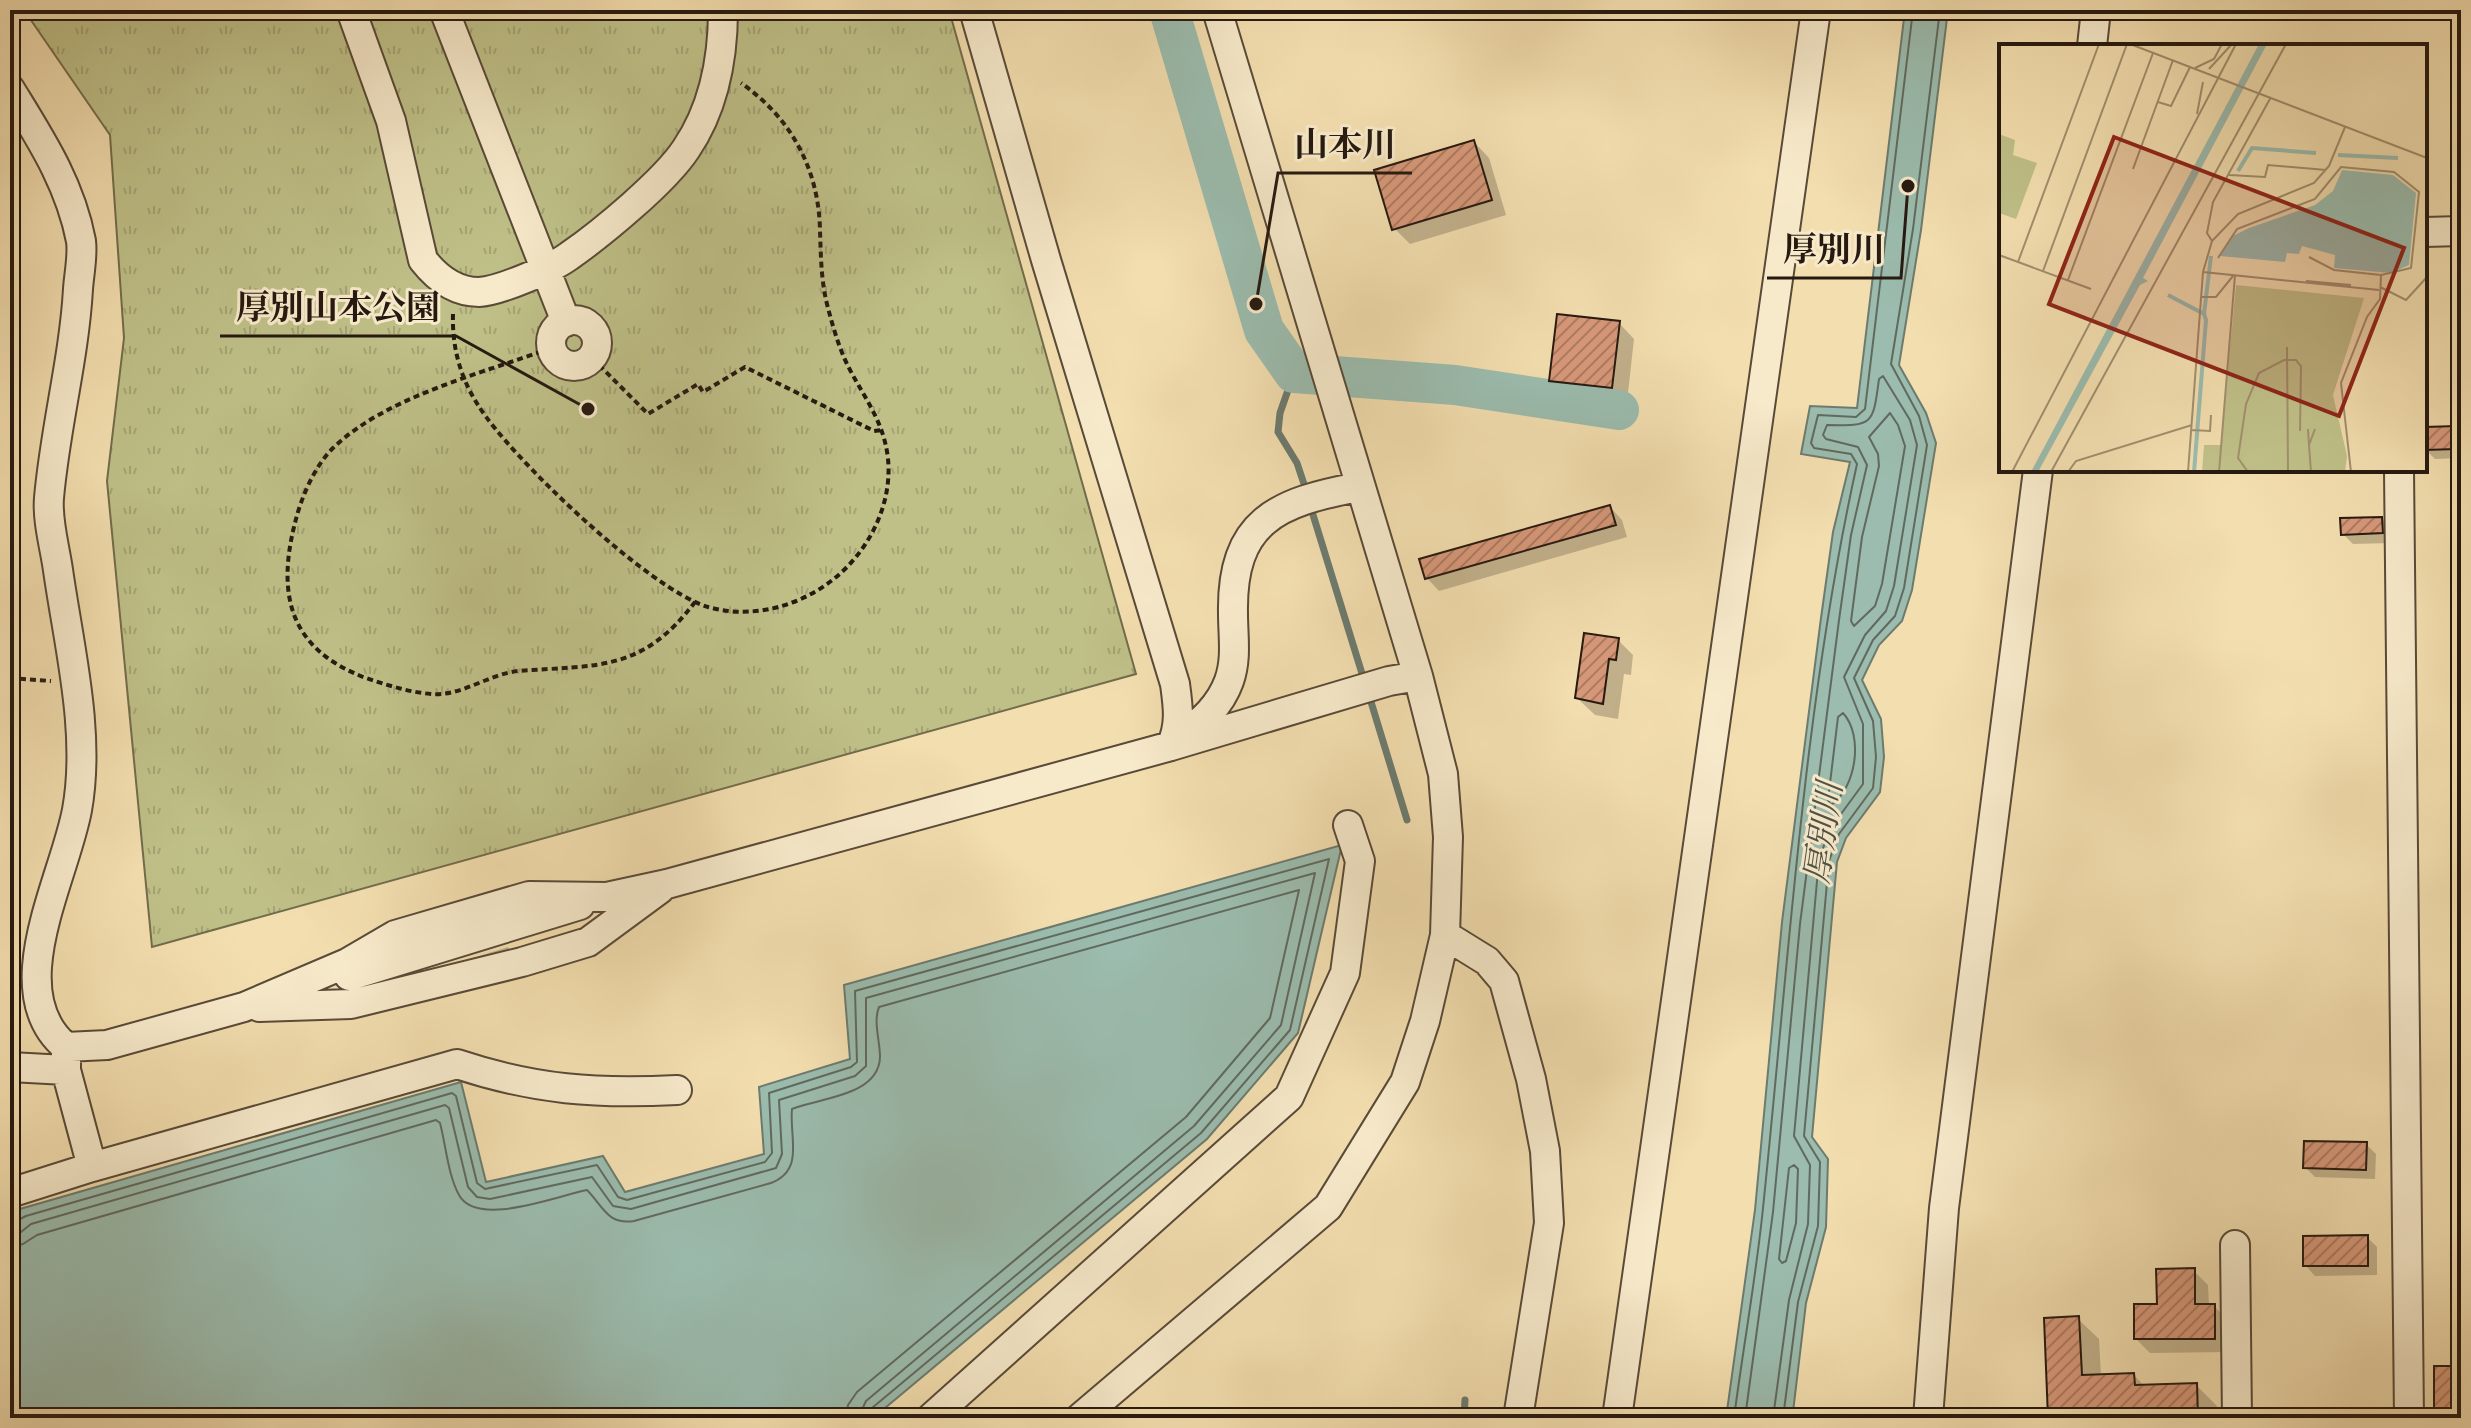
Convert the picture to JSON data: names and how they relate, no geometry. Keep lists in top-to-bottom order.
{
  "water": ["厚別川"],
  "places": ["厚別川", "山本川", "厚別山本公園"]
}
